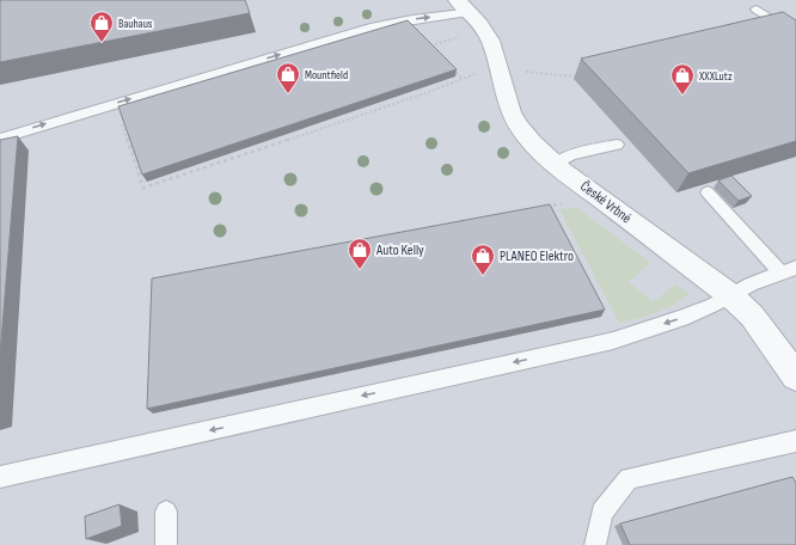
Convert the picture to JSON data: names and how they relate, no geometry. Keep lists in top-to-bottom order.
{
  "streets": {
    "street": ["České Vrbné"]
  },
  "places": {
    "shop": [
      "Bauhaus",
      "Mountfield",
      "XXXLutz",
      "Auto Kelly",
      "PLANEO Elektro"
    ]
  }
}
